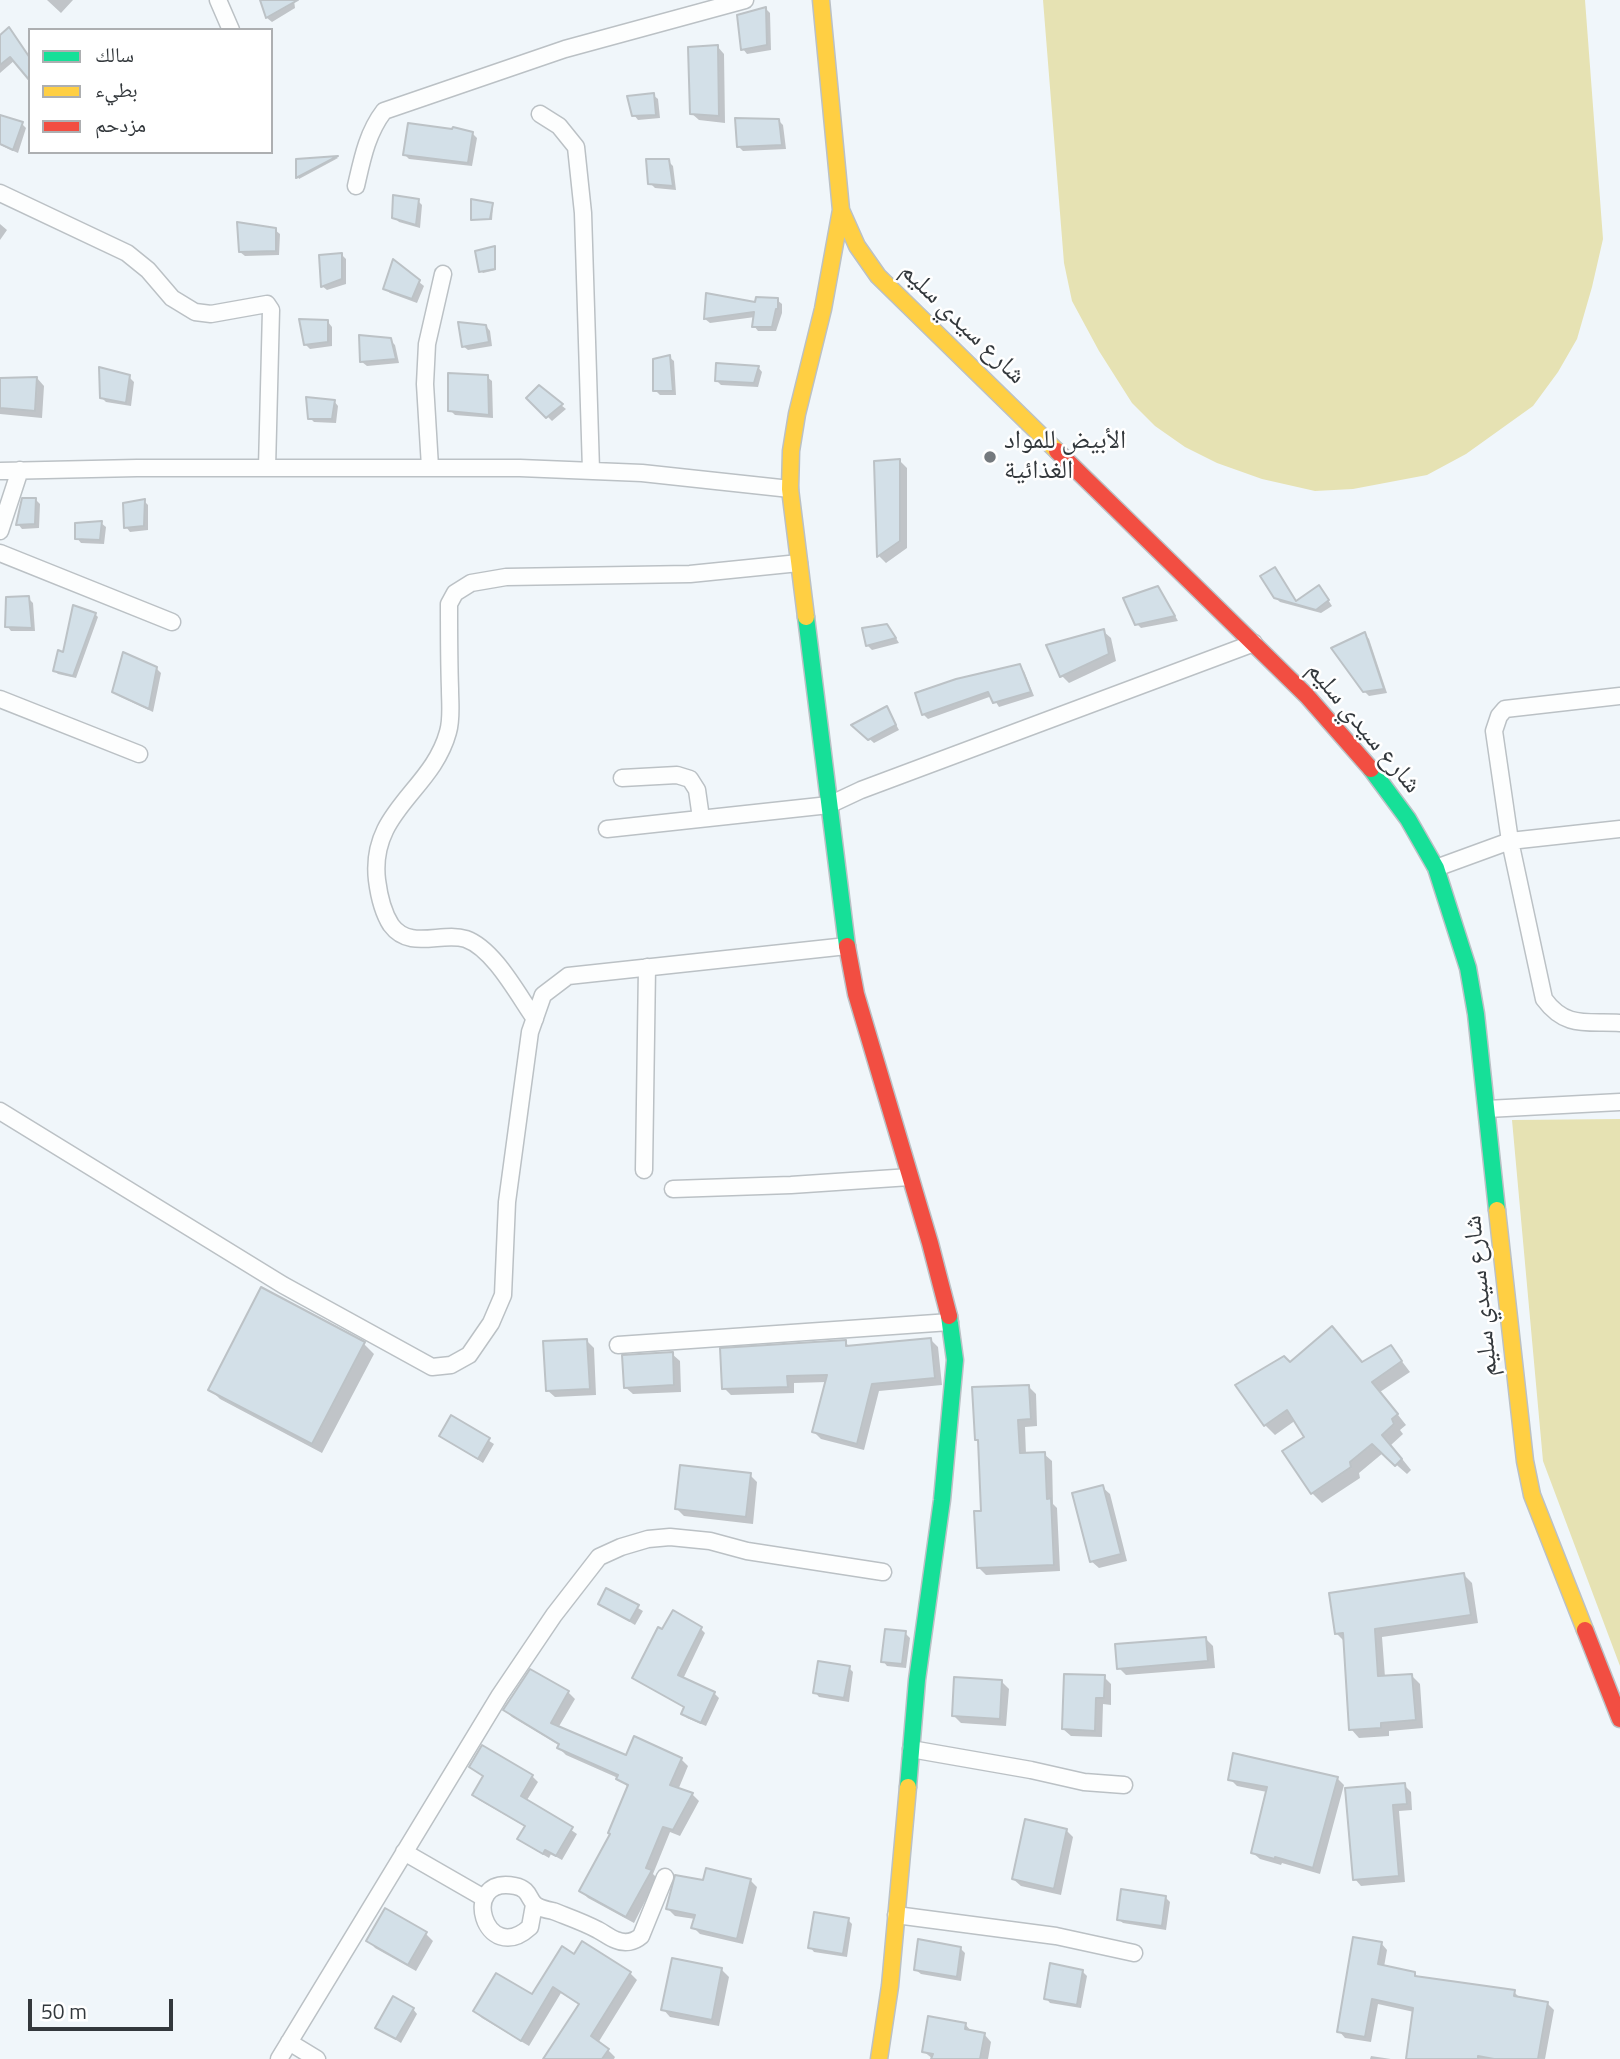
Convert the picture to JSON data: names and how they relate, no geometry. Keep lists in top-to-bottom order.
{
  "streets": {
    "main road": ["شارع سيدي سليم"]
  },
  "places": ["الأبيض للمواد الغذائية"],
  "legend": ["سالك", "بطيء", "مزدحم"],
  "scale_bar": "50 m"
}
